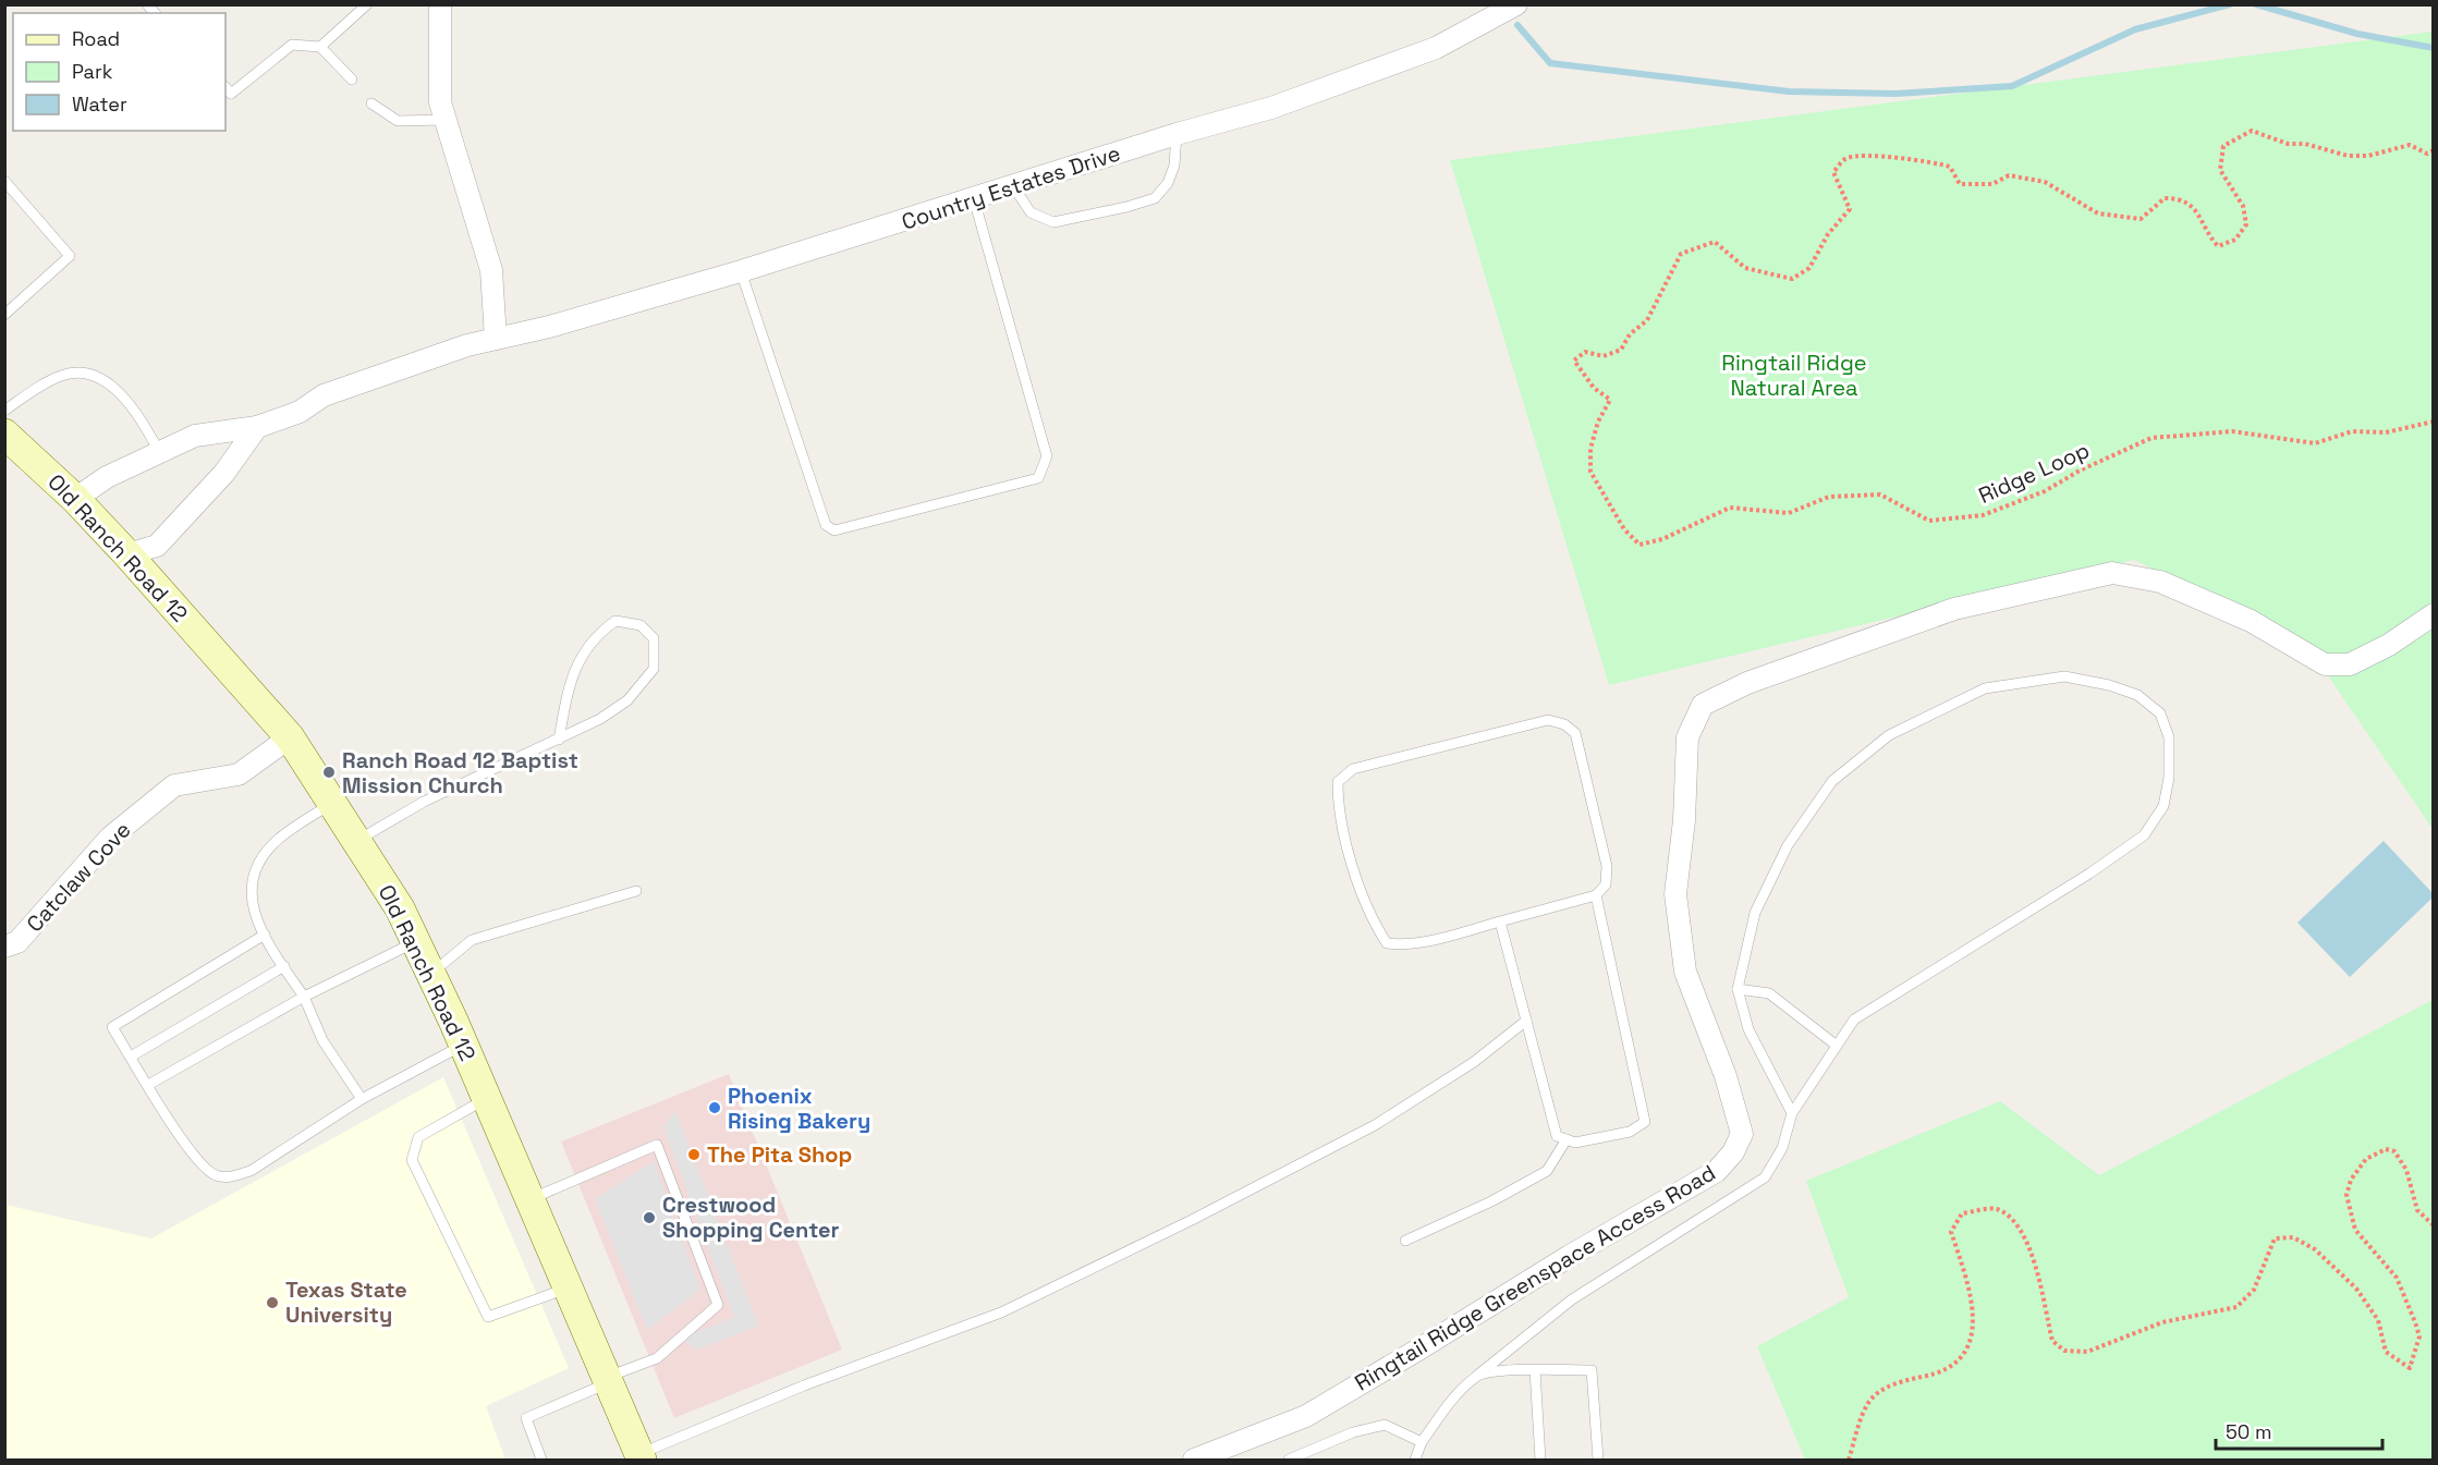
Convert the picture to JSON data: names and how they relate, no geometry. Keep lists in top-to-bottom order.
{
  "streets": {
    "main road": ["Old Ranch Road 12"],
    "street": ["Country Estates Drive", "Catclaw Cove", "Ringtail Ridge Greenspace Access Road"],
    "path": ["Ridge Loop"]
  },
  "crossings": [
    ["Country Estates Drive", "Old Ranch Road 12"],
    ["Old Ranch Road 12", "Catclaw Cove"]
  ],
  "parks": ["Ringtail Ridge Natural Area"],
  "places": [
    "Ranch Road 12 Baptist Mission Church",
    "Phoenix Rising Bakery",
    "The Pita Shop",
    "Crestwood Shopping Center",
    "Texas State University"
  ],
  "legend": ["Road", "Park", "Water"],
  "scale_bar": "50 m"
}
